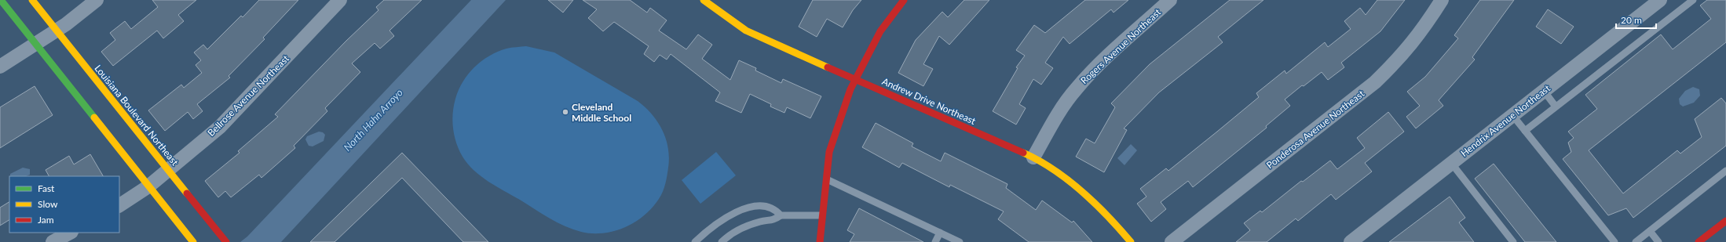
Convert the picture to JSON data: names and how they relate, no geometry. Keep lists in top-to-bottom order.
{
  "streets": {
    "street": [
      "Rogers Avenue Northeast",
      "Bellrose Avenue Northeast",
      "Andrew Drive Northeast",
      "Louisiana Boulevard Northeast",
      "Hendrix Avenue Northeast",
      "Ponderosa Avenue Northeast"
    ]
  },
  "crossings": [
    ["Rogers Avenue Northeast", "Andrew Drive Northeast"],
    ["Bellrose Avenue Northeast", "Louisiana Boulevard Northeast"]
  ],
  "water": ["North Hahn Arroyo"],
  "places": ["Cleveland Middle School"],
  "legend": ["Fast", "Slow", "Jam"],
  "scale_bar": "20 m"
}
